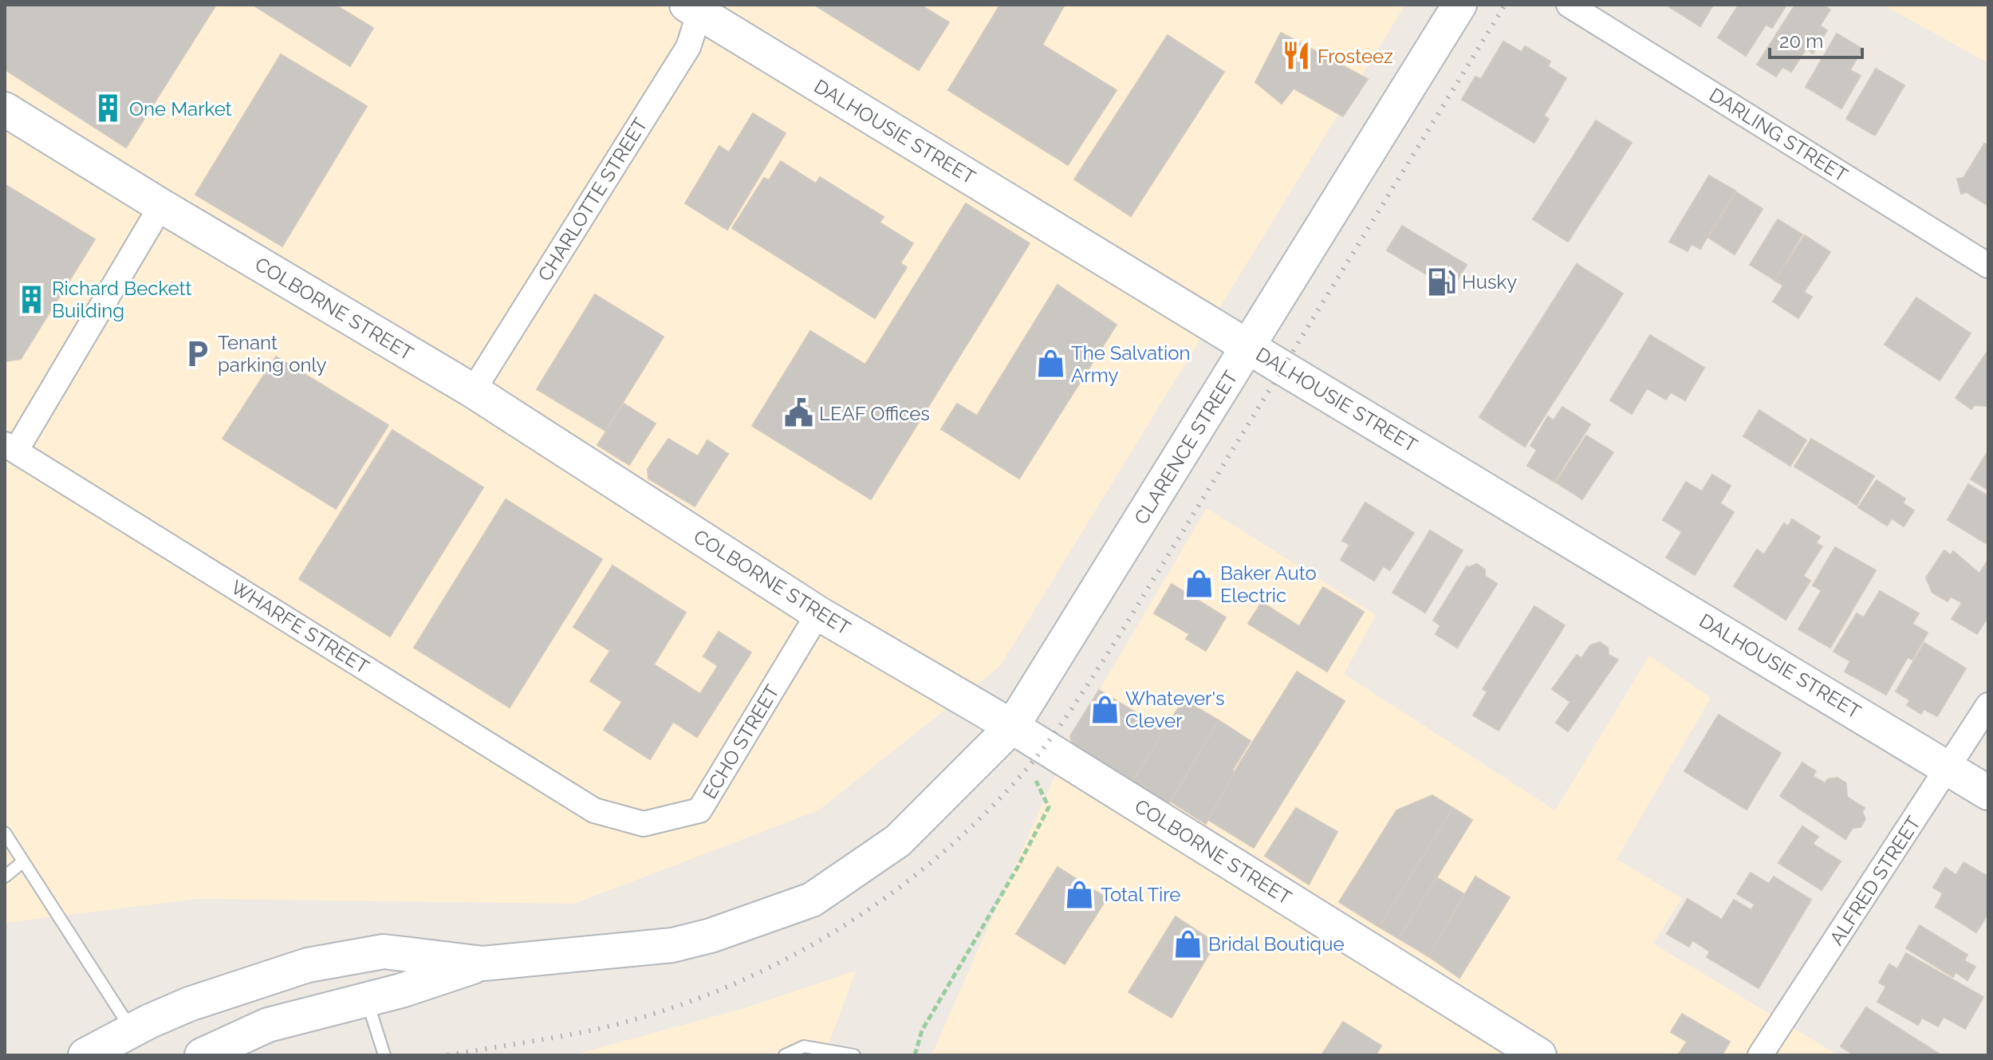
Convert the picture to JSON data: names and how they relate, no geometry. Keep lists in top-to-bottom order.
{
  "streets": {
    "main road": ["DALHOUSIE STREET", "COLBORNE STREET", "CLARENCE STREET"],
    "street": [
      "DARLING STREET",
      "CHARLOTTE STREET",
      "WHARFE STREET",
      "ECHO STREET",
      "ALFRED STREET"
    ]
  },
  "crossings": [
    ["DALHOUSIE STREET", "CHARLOTTE STREET"],
    ["DALHOUSIE STREET", "CLARENCE STREET"],
    ["DALHOUSIE STREET", "ALFRED STREET"],
    ["CHARLOTTE STREET", "COLBORNE STREET"],
    ["COLBORNE STREET", "CLARENCE STREET"],
    ["COLBORNE STREET", "ECHO STREET"],
    ["WHARFE STREET", "ECHO STREET"]
  ],
  "places": {
    "restaurant": ["Frosteez"],
    "building": ["One Market", "Richard Beckett Building"],
    "fuel station": ["Husky"],
    "parking": ["Tenant parking only"],
    "shop": [
      "The Salvation Army",
      "Baker Auto Electric",
      "Whatever's Clever",
      "Total Tire",
      "Bridal Boutique"
    ],
    "public building": ["LEAF Offices"]
  },
  "scale_bar": "20 m"
}
